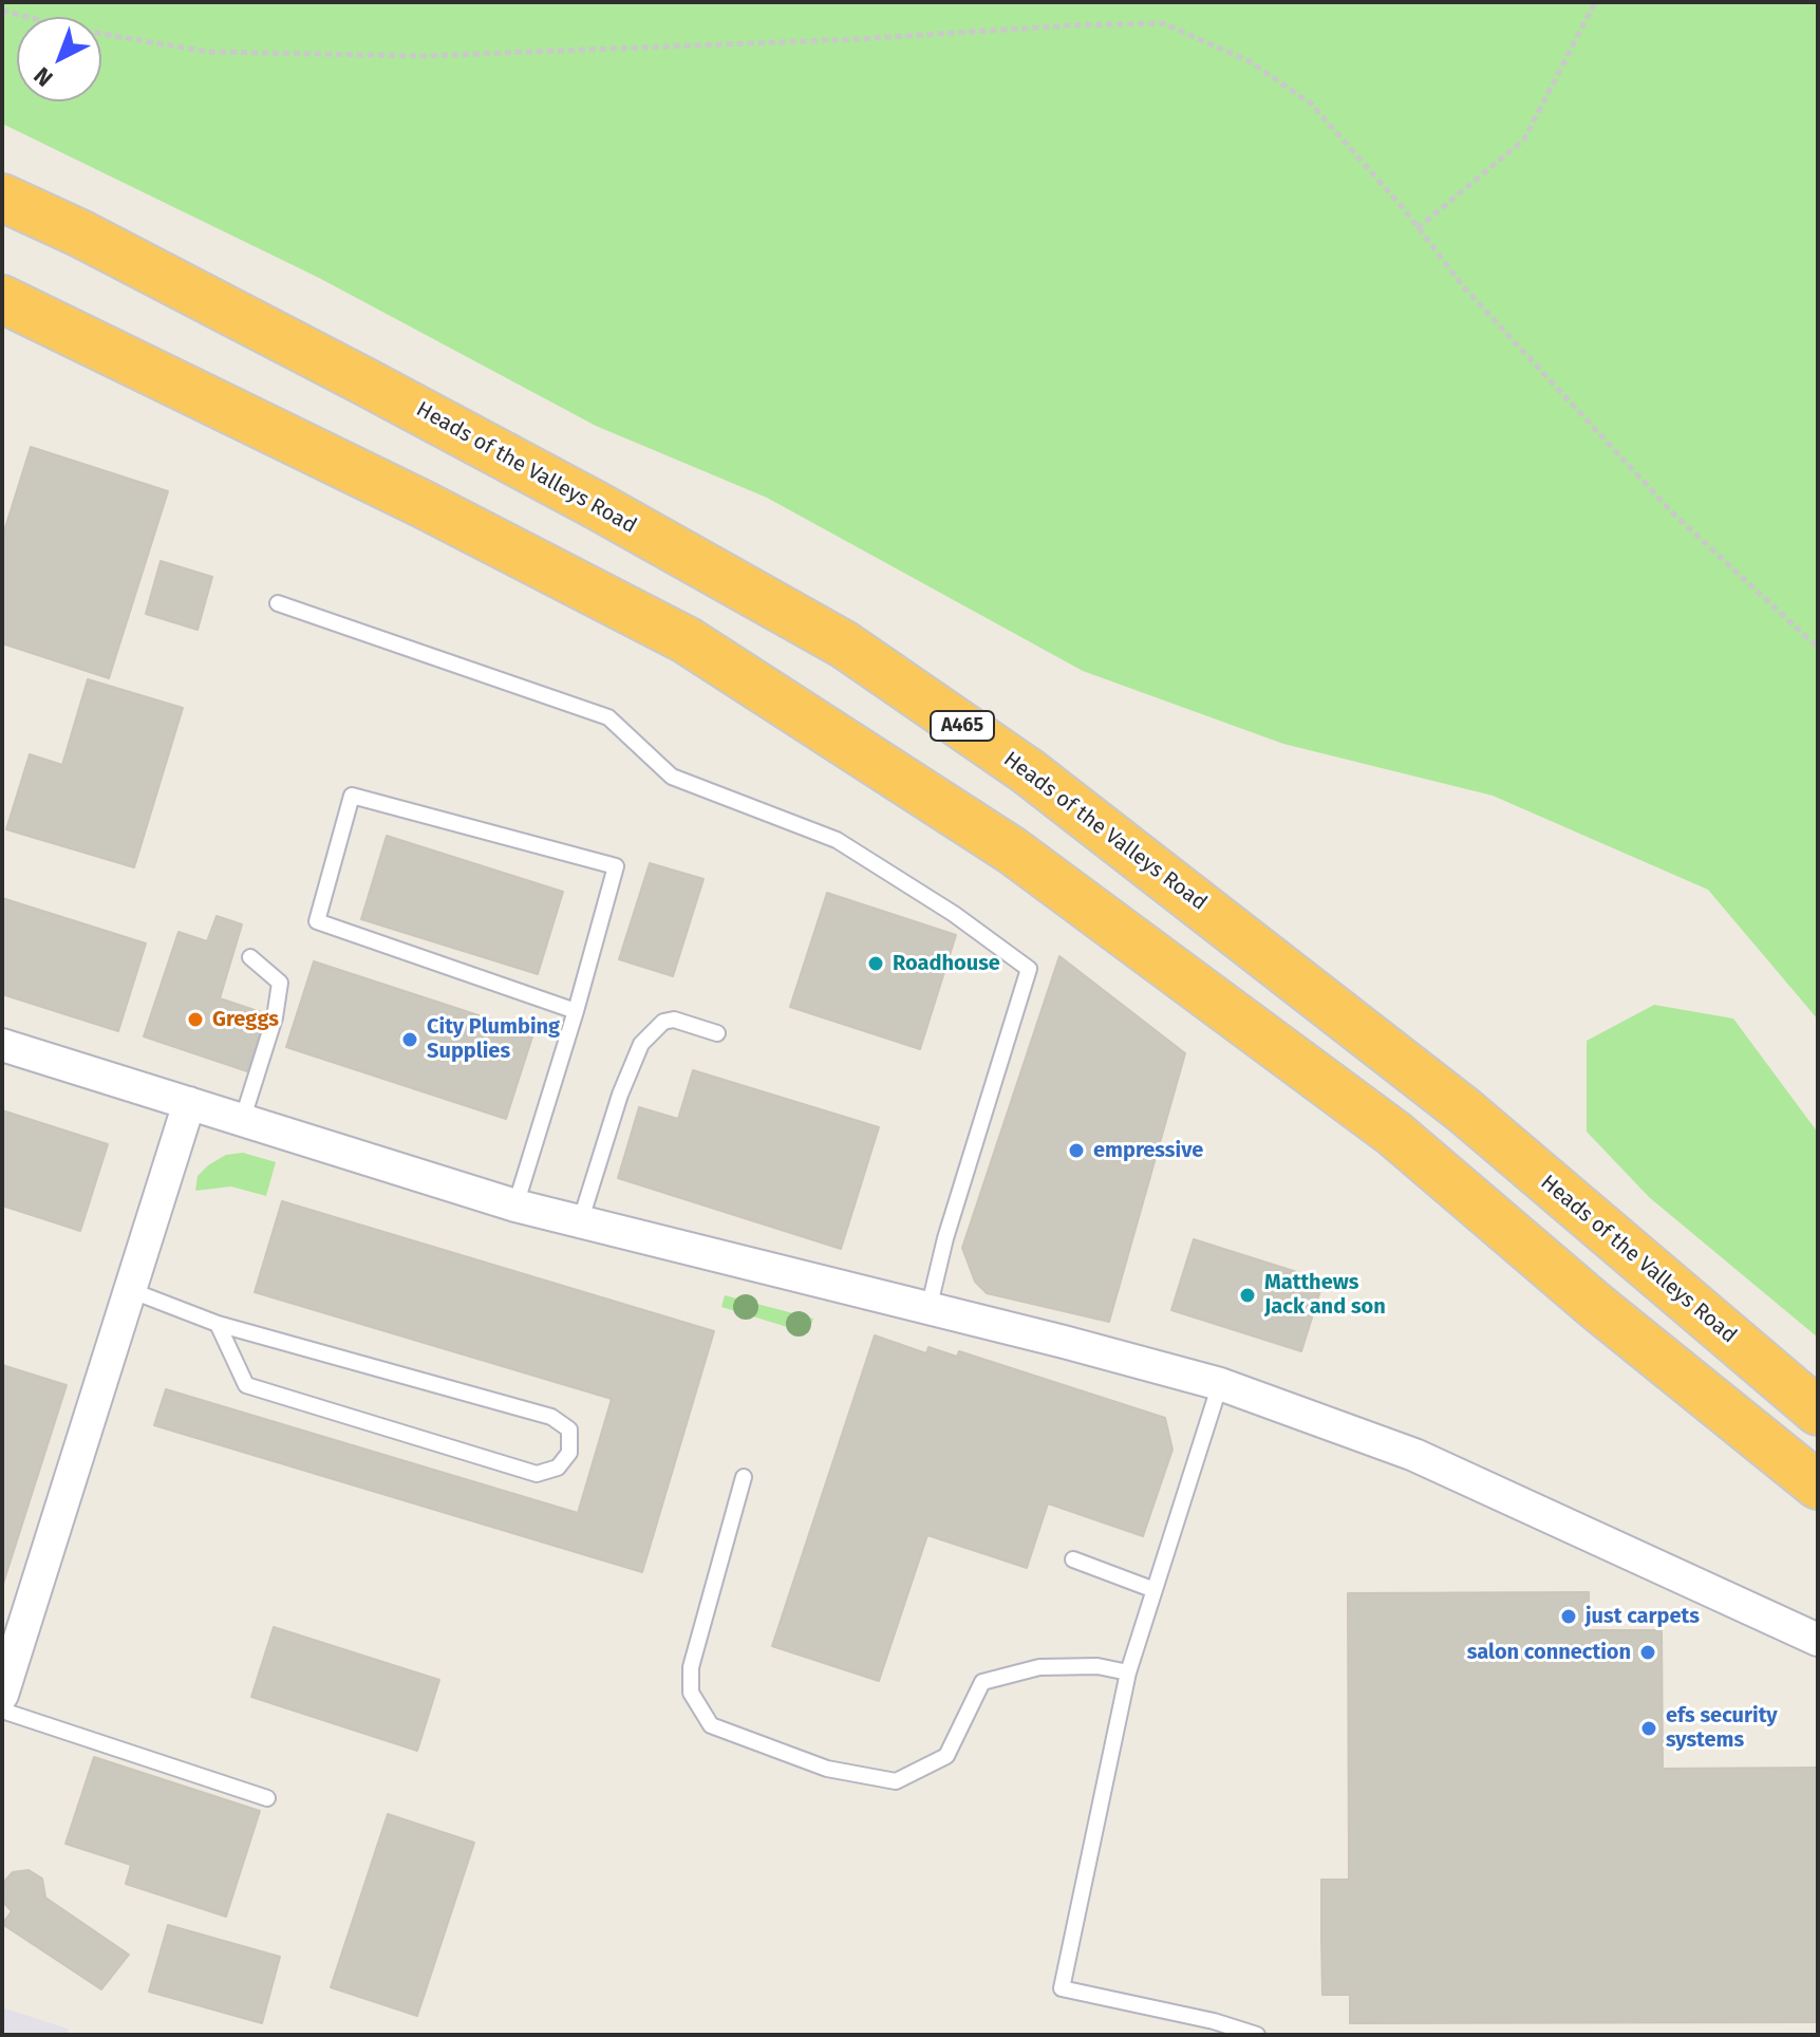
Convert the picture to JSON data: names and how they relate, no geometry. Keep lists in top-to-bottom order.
{
  "streets": {
    "highway": ["Heads of the Valleys Road", "A465"]
  },
  "places": [
    "Roadhouse",
    "Greggs",
    "City Plumbing Supplies",
    "empressive",
    "Matthews Jack and son",
    "just carpets",
    "salon connection",
    "efs security systems"
  ],
  "north": "bottom left"
}
